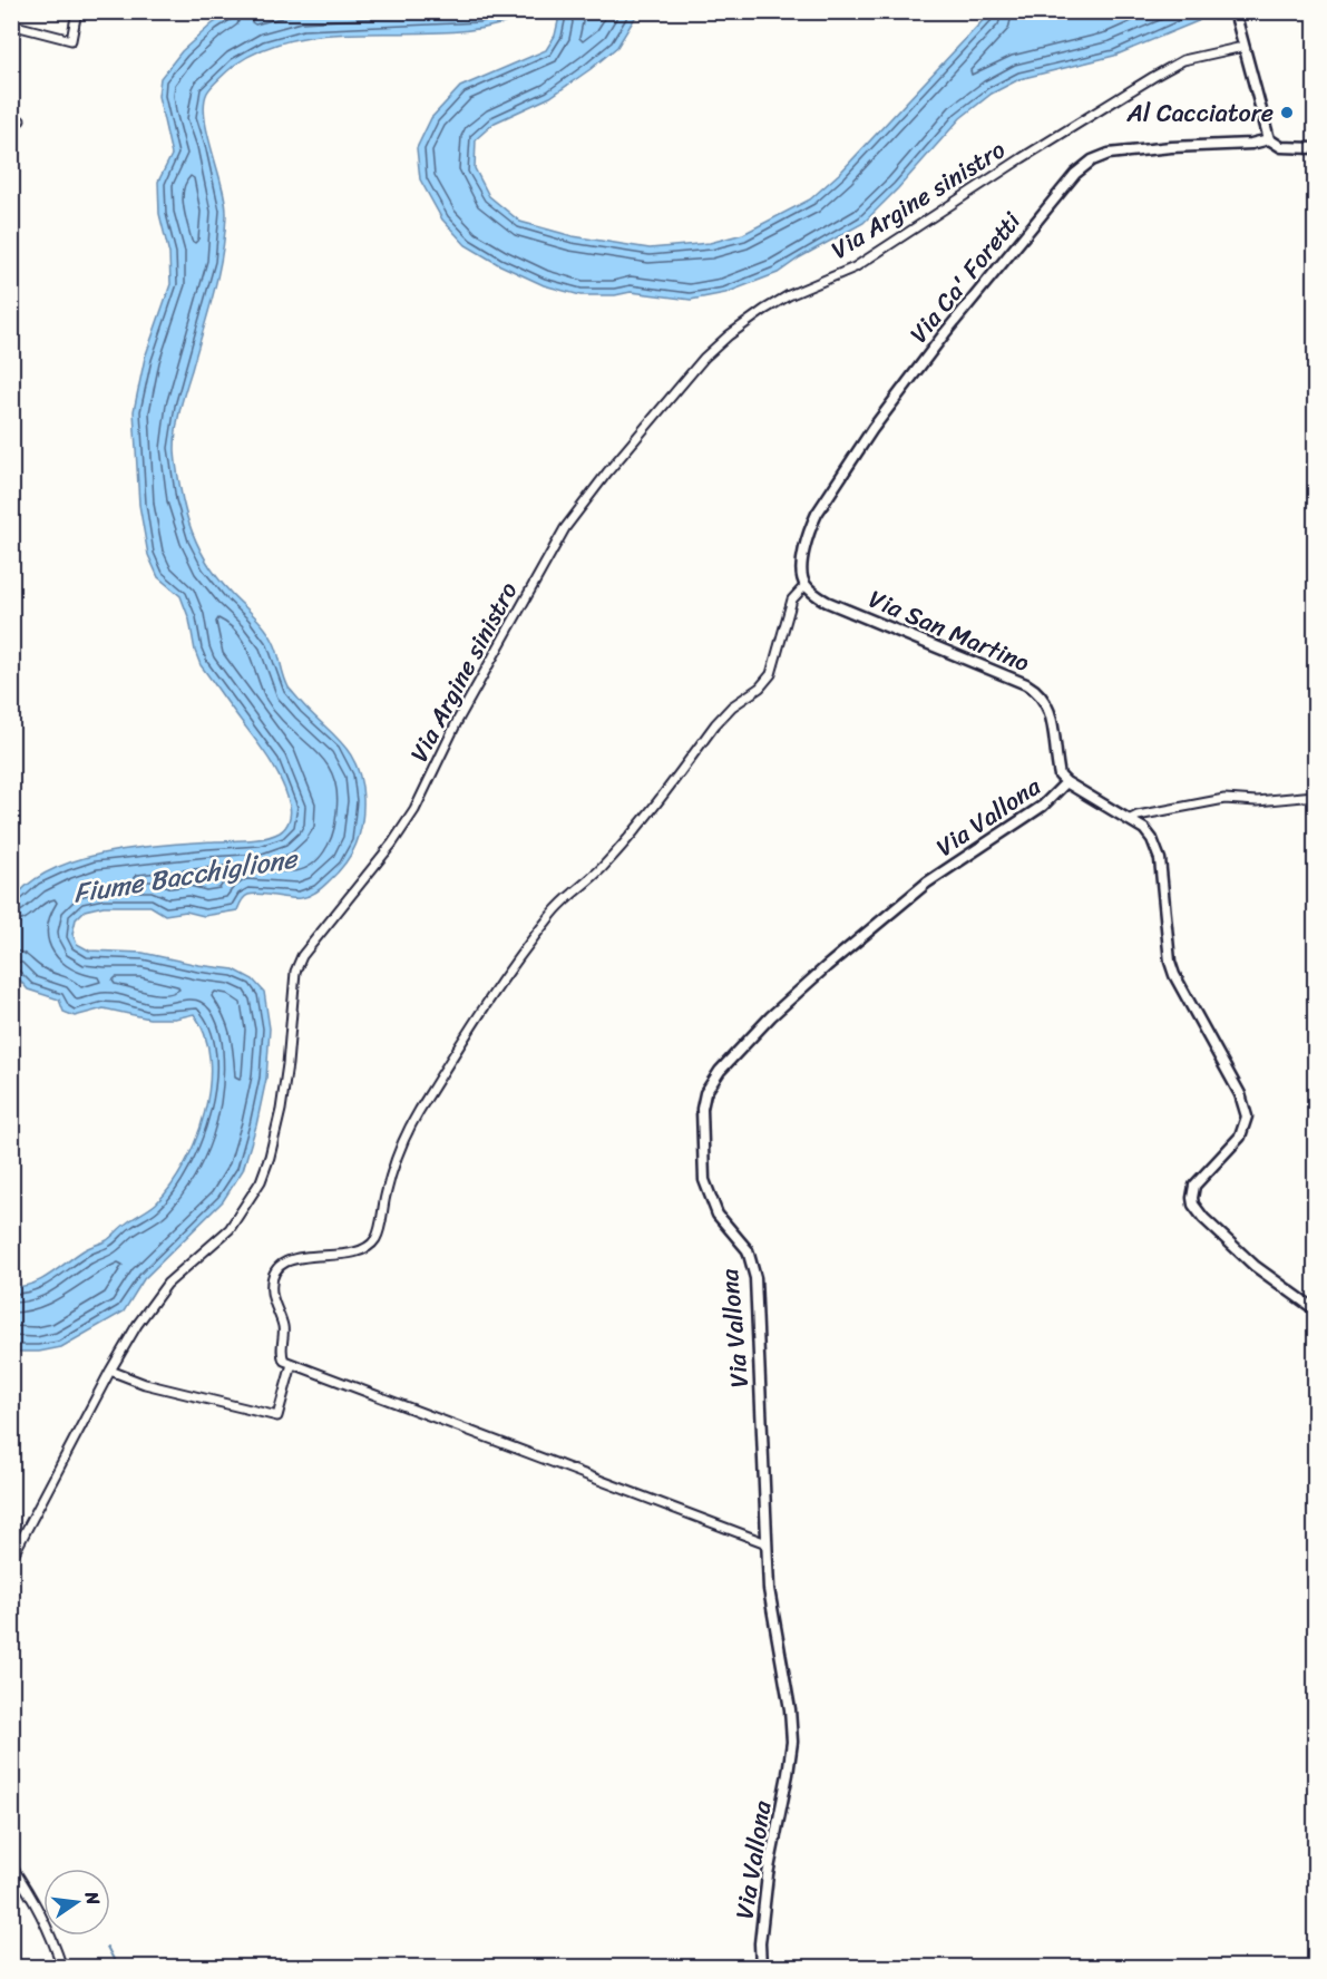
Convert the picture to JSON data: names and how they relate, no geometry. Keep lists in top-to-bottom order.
{
  "streets": {
    "street": [
      "Via Argine sinistro",
      "Via Ca' Foretti",
      "Via San Martino",
      "Via Vallona"
    ]
  },
  "crossings": [
    ["Via Ca' Foretti", "Via San Martino"],
    ["Via San Martino", "Via Vallona"]
  ],
  "water": ["Fiume Bacchiglione"],
  "places": ["Al Cacciatore"],
  "north": "right"
}
